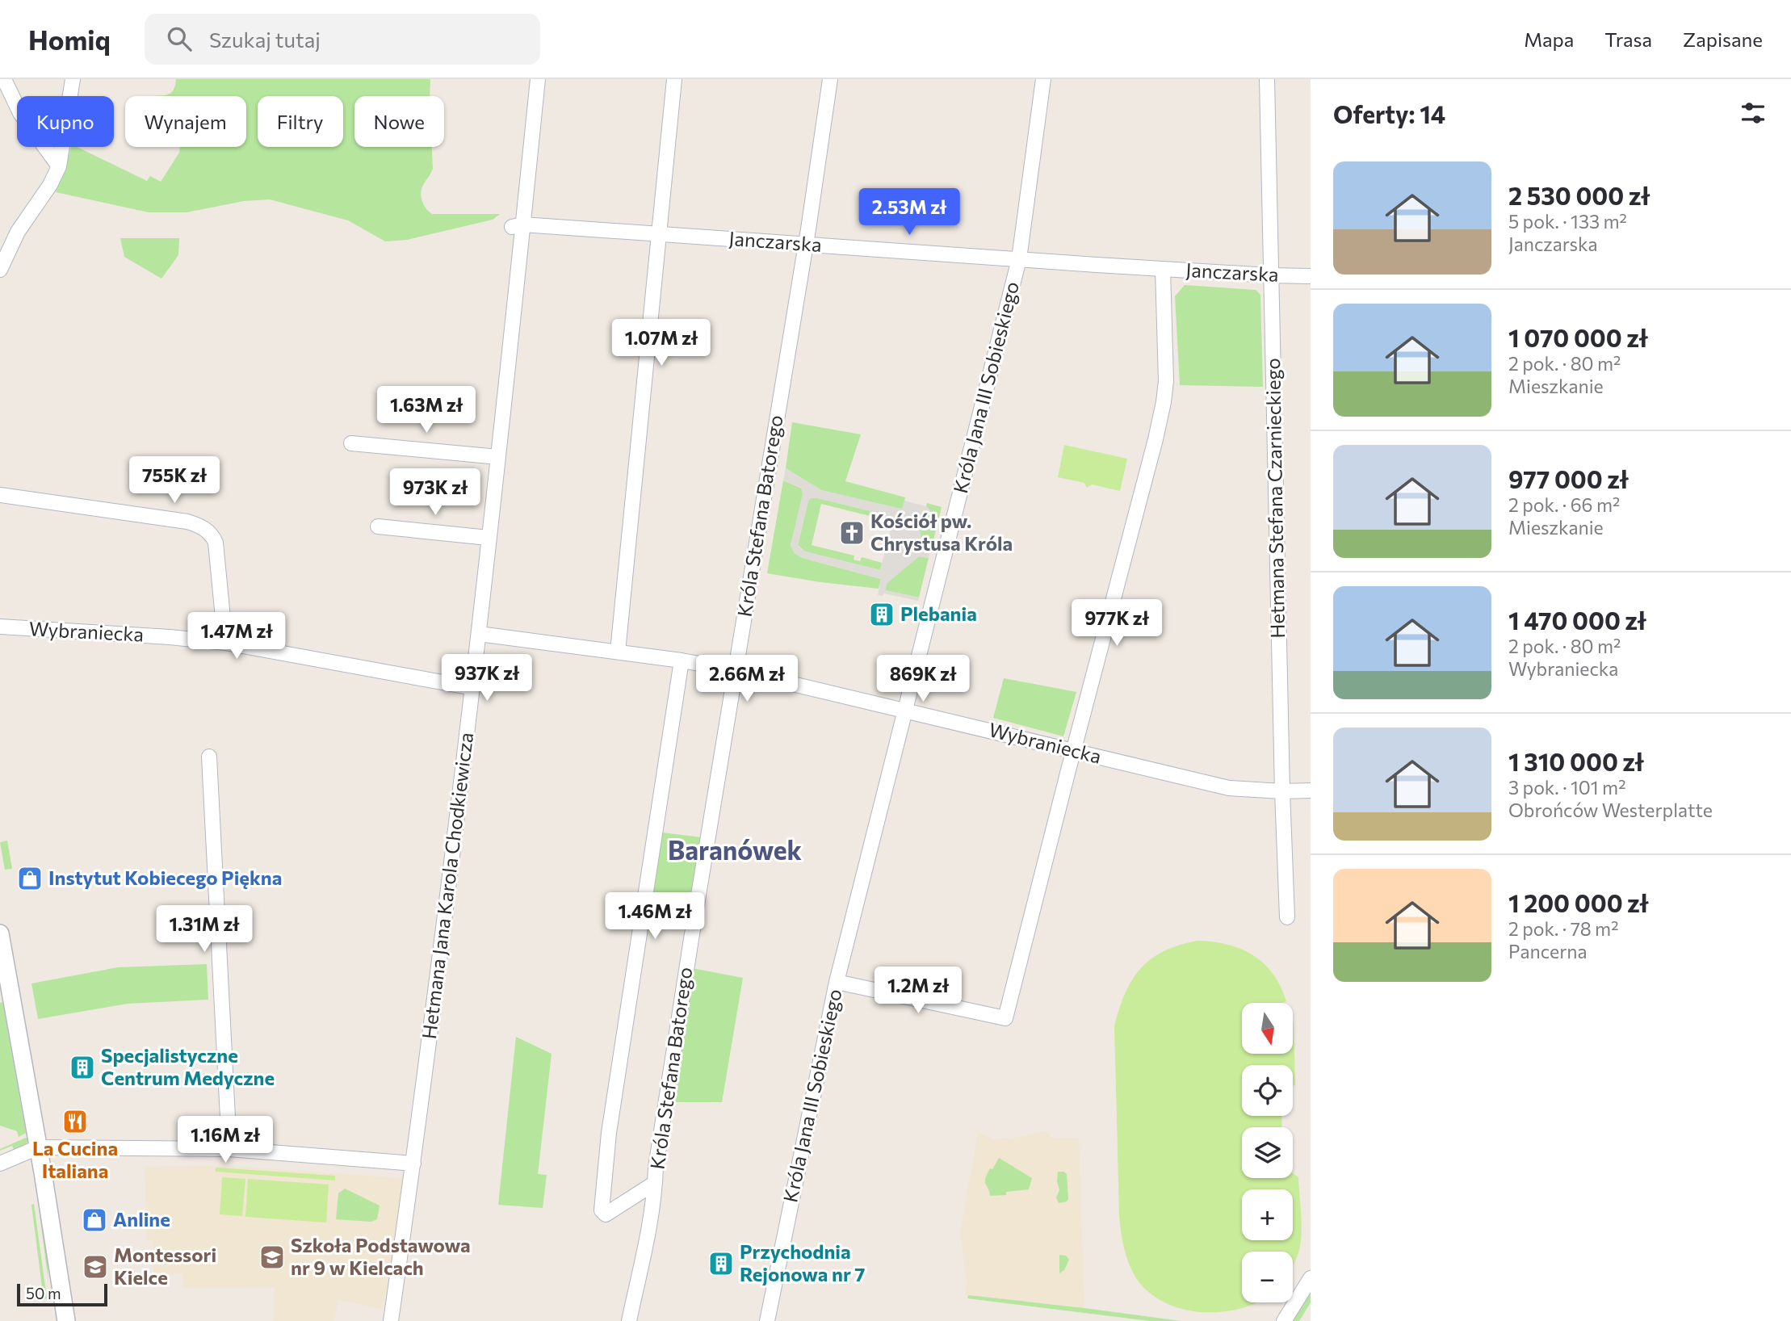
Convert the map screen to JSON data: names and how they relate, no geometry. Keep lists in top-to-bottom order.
{
  "streets": {
    "street": [
      "Janczarska",
      "Króla Jana III Sobieskiego",
      "Hetmana Stefana Czarnieckiego",
      "Króla Stefana Batorego",
      "Wybraniecka",
      "Hetmana Jana Karola Chodkiewicza"
    ]
  },
  "crossings": [
    ["Janczarska", "Króla Jana III Sobieskiego"],
    ["Janczarska", "Hetmana Stefana Czarnieckiego"],
    ["Janczarska", "Króla Stefana Batorego"],
    ["Janczarska", "Hetmana Jana Karola Chodkiewicza"],
    ["Króla Jana III Sobieskiego", "Wybraniecka"],
    ["Hetmana Stefana Czarnieckiego", "Wybraniecka"],
    ["Króla Stefana Batorego", "Wybraniecka"],
    ["Wybraniecka", "Hetmana Jana Karola Chodkiewicza"]
  ],
  "districts": ["Baranówek"],
  "places": {
    "church": ["Kościół pw. Chrystusa Króla"],
    "building": ["Plebania", "Specjalistyczne Centrum Medyczne", "Przychodnia Rejonowa nr 7"],
    "shop": ["Instytut Kobiecego Piękna", "Anline"],
    "restaurant": ["La Cucina Italiana"],
    "school or university": ["Szkoła Podstawowa nr 9 w Kielcach", "Montessori Kielce"]
  },
  "scale_bar": "50 m",
  "north": "bottom",
  "page": {
    "header": "Homiq",
    "search": "Szukaj tutaj",
    "nav": ["Mapa", "Trasa", "Zapisane"],
    "heading": "Oferty: 14",
    "chip": [
      "Kupno",
      "Wynajem",
      "Filtry",
      "Nowe"
    ],
    "list": [
      {
        "name": "2 530 000 zł",
        "note": "5 pok. · 133 m² · Janczarska"
      },
      {
        "name": "1 070 000 zł",
        "note": "2 pok. · 80 m² · Mieszkanie"
      },
      {
        "name": "977 000 zł",
        "note": "2 pok. · 66 m² · Mieszkanie"
      },
      {
        "name": "1 470 000 zł",
        "note": "2 pok. · 80 m² · Wybraniecka"
      },
      {
        "name": "1 310 000 zł",
        "note": "3 pok. · 101 m² · Obrońców Westerplatte"
      },
      {
        "name": "1 200 000 zł",
        "note": "2 pok. · 78 m² · Pancerna"
      }
    ],
    "price": [
      "2.53M zł",
      "1.07M zł",
      "1.63M zł",
      "755K zł",
      "973K zł",
      "977K zł",
      "1.47M zł",
      "937K zł",
      "2.66M zł",
      "869K zł",
      "1.46M zł",
      "1.31M zł",
      "1.2M zł",
      "1.16M zł"
    ],
    "map_buttons": ["+", "−"],
    "scale": "50 m"
  }
}
